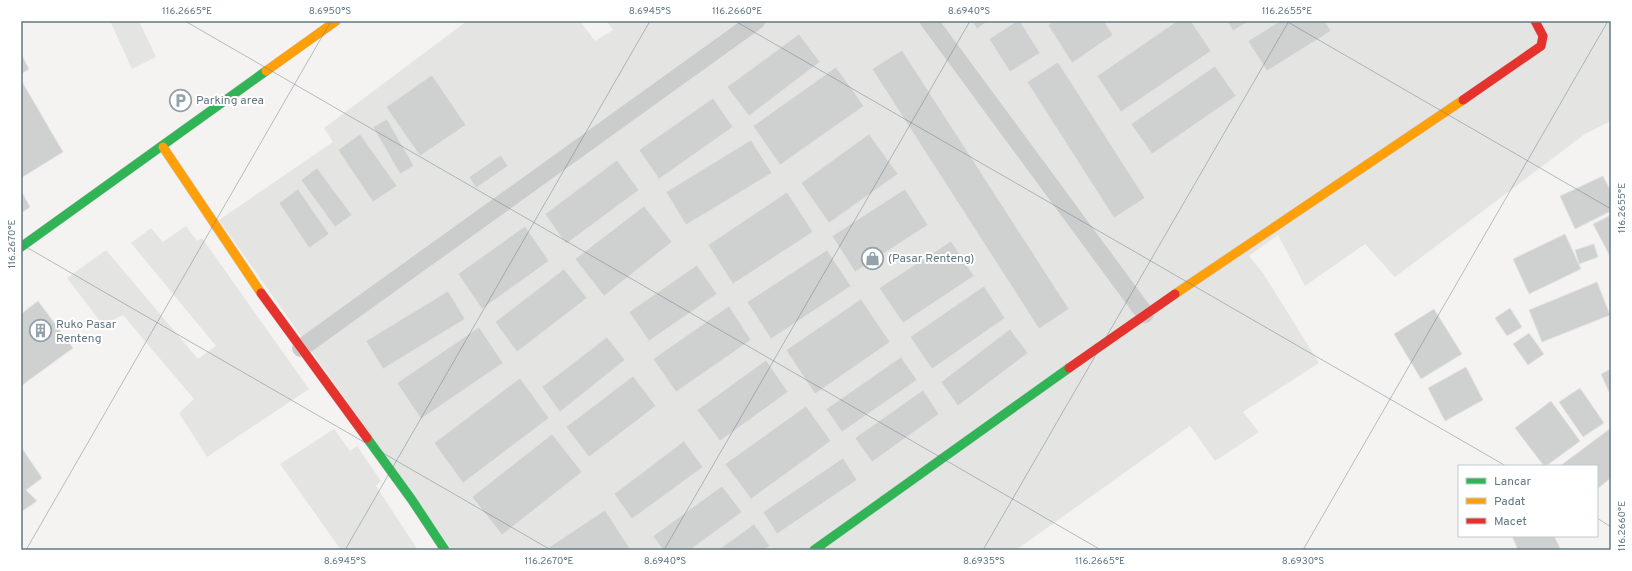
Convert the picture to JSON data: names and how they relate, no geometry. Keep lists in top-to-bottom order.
{
  "places": {
    "parking": ["Parking area"],
    "shop": ["(Pasar Renteng)"],
    "building": ["Ruko Pasar Renteng"]
  },
  "legend": ["Lancar", "Padat", "Macet"],
  "coordinates": [
    "116.2665°E",
    "8.6950°S",
    "8.6945°S",
    "116.2660°E",
    "8.6940°S",
    "116.2655°E",
    "116.2670°E",
    "8.6935°S",
    "8.6930°S"
  ]
}
